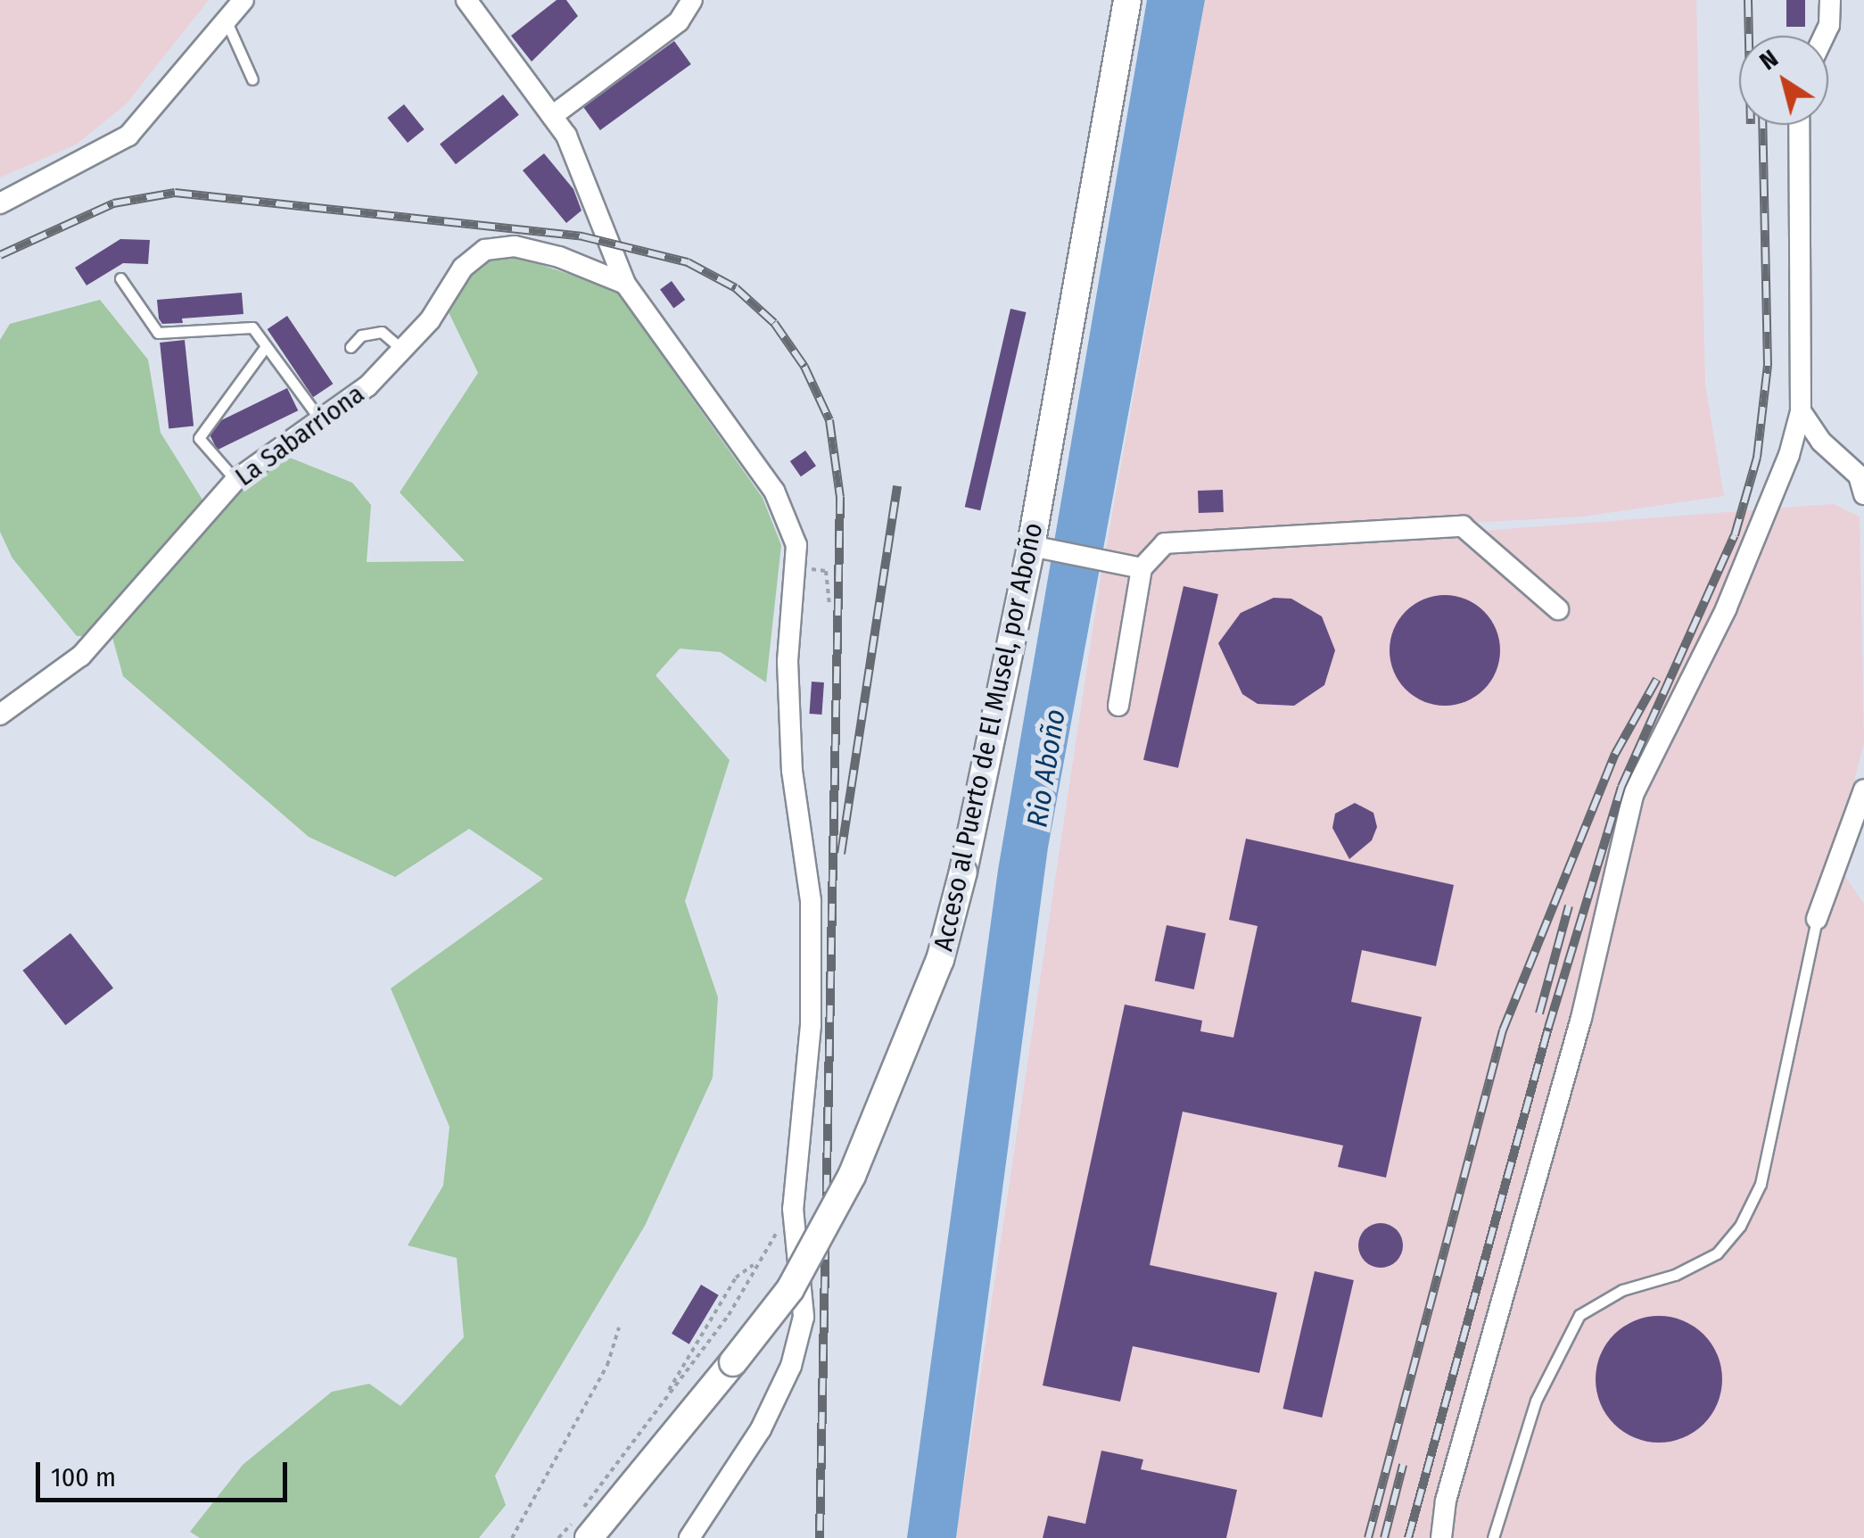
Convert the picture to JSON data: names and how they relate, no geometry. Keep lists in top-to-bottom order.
{
  "streets": {
    "street": ["La Sabarriona", "Acceso al Puerto de El Musel, por Aboño"]
  },
  "water": ["Rio Aboño"],
  "scale_bar": "100 m",
  "north": "top left"
}
